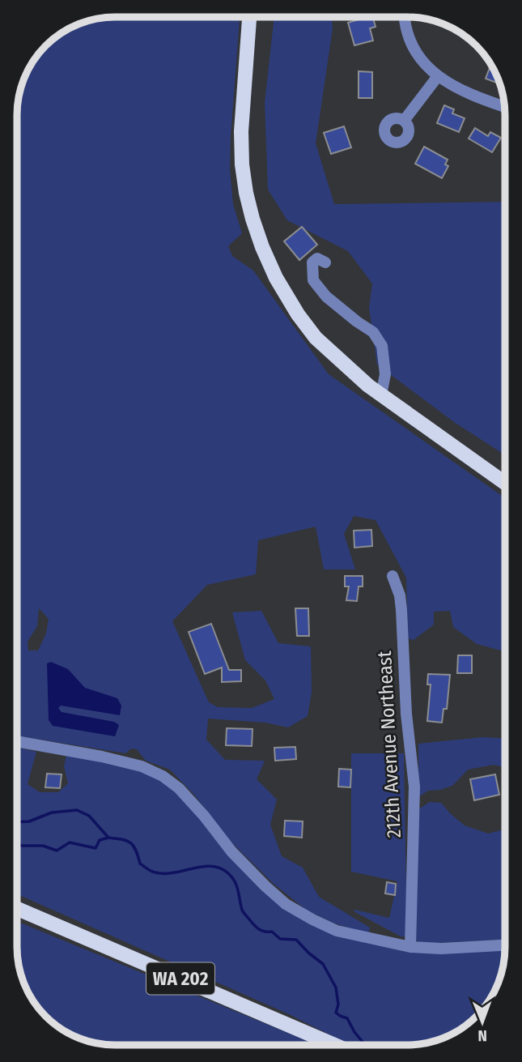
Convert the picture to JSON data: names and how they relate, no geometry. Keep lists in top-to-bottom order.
{
  "streets": {
    "main road": ["WA 202"],
    "street": ["212th Avenue Northeast"]
  },
  "north": "bottom"
}
